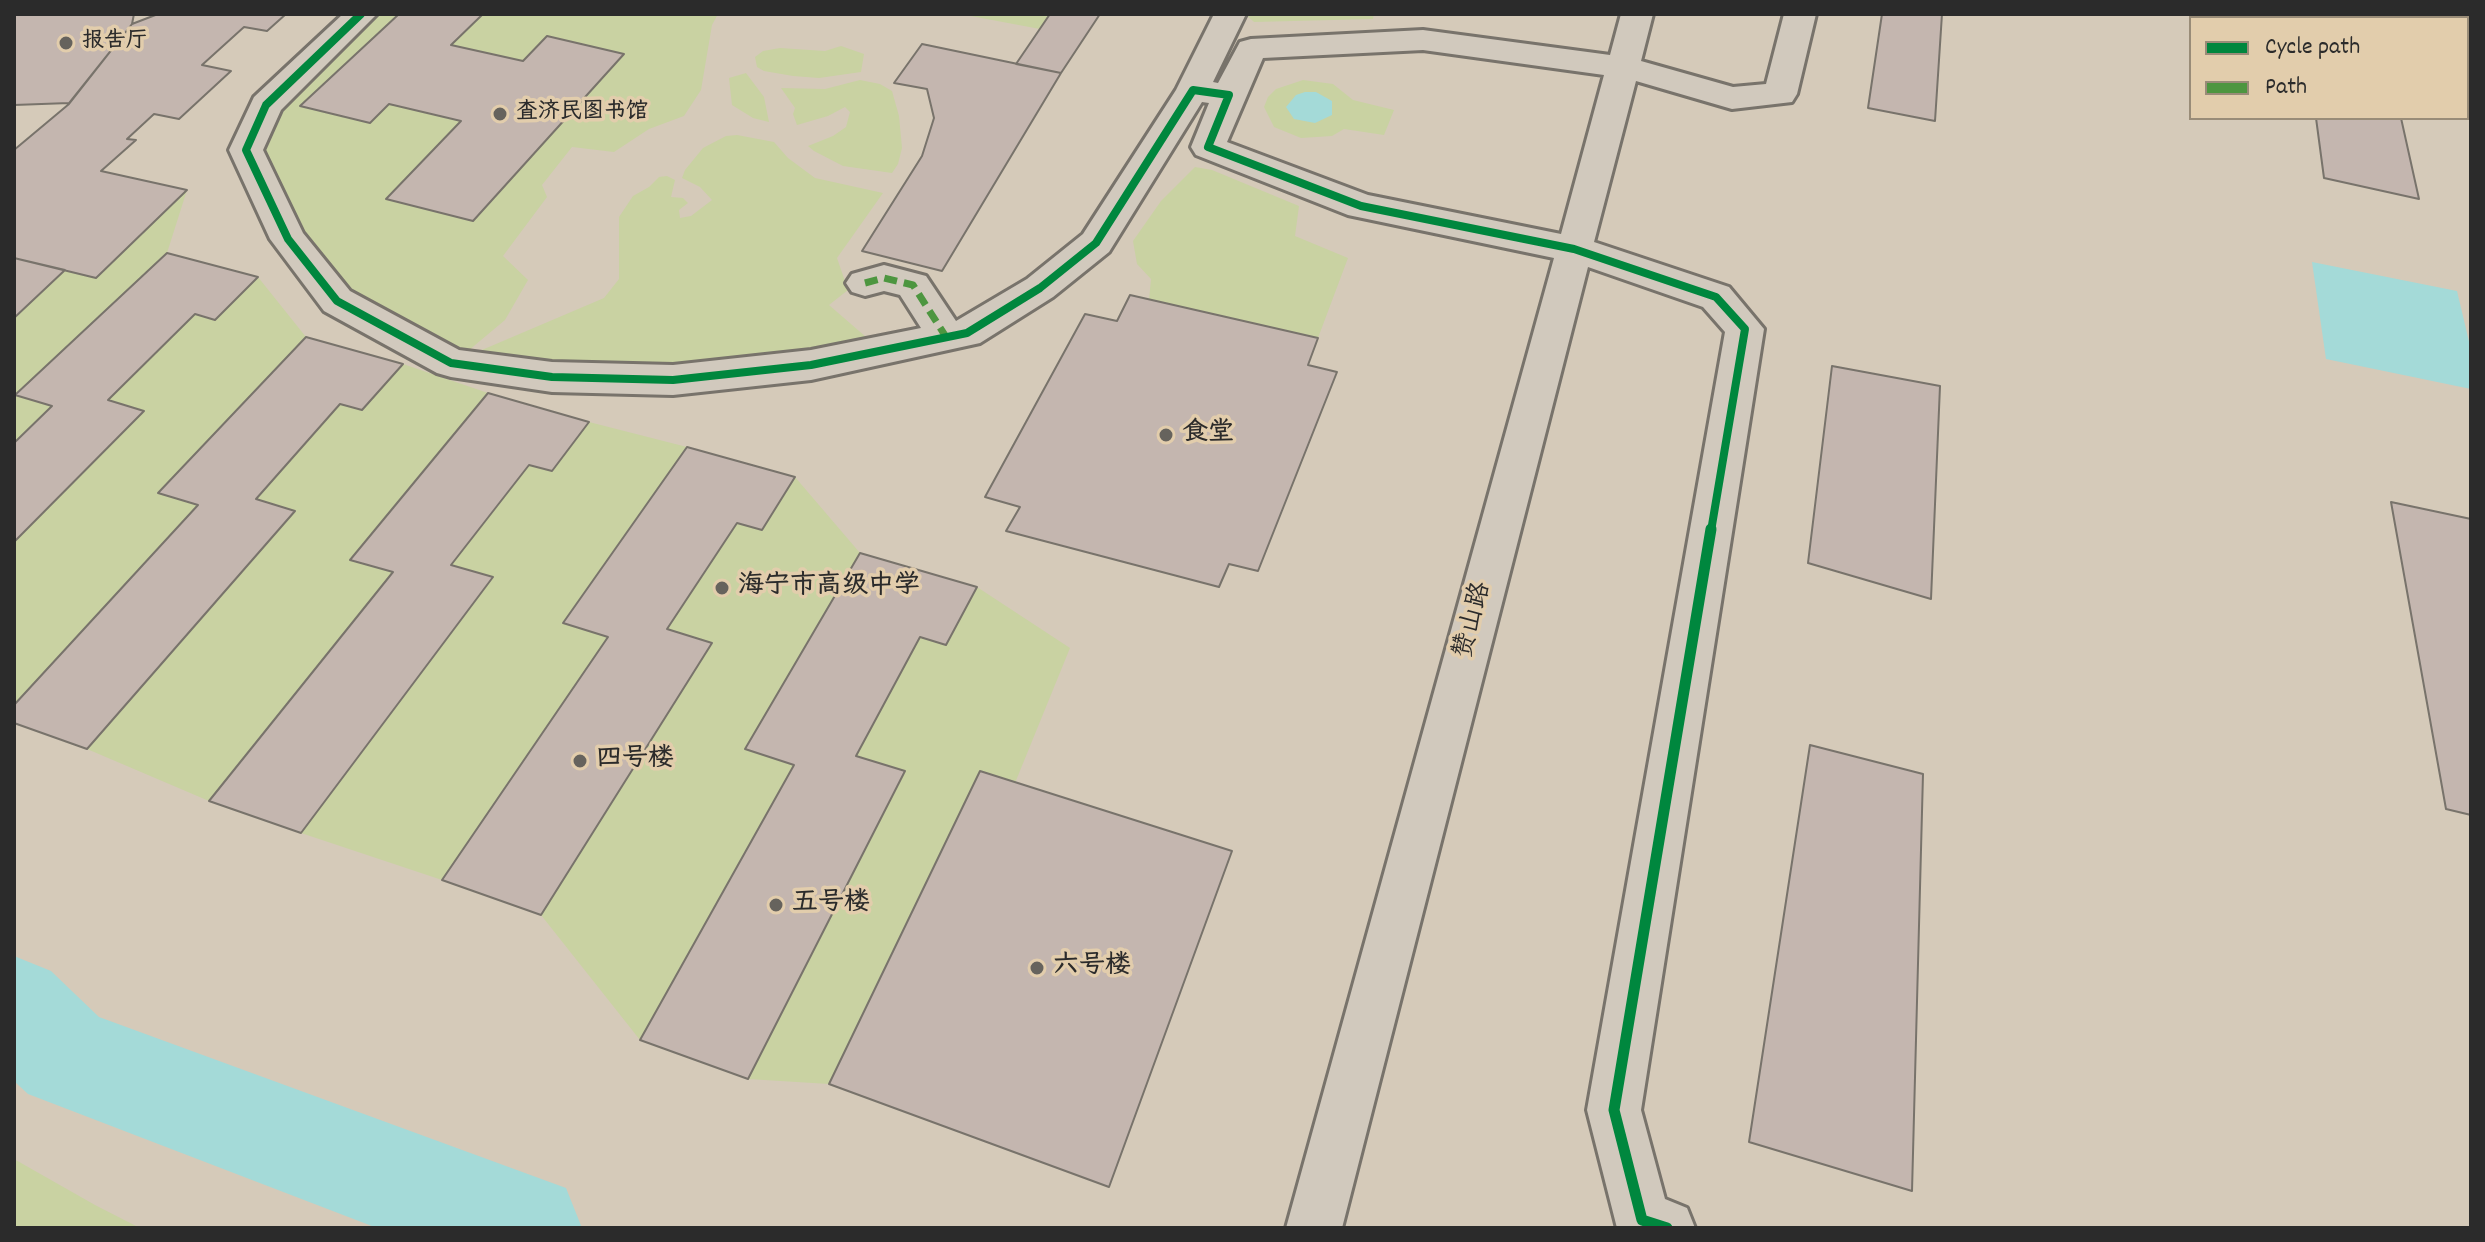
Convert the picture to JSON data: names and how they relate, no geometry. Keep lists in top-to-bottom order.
{
  "streets": {
    "street": ["赞山路"]
  },
  "places": [
    "报告厅",
    "查济民图书馆",
    "食堂",
    "海宁市高级中学",
    "四号楼",
    "五号楼",
    "六号楼"
  ],
  "legend": ["Cycle path", "Path"]
}
